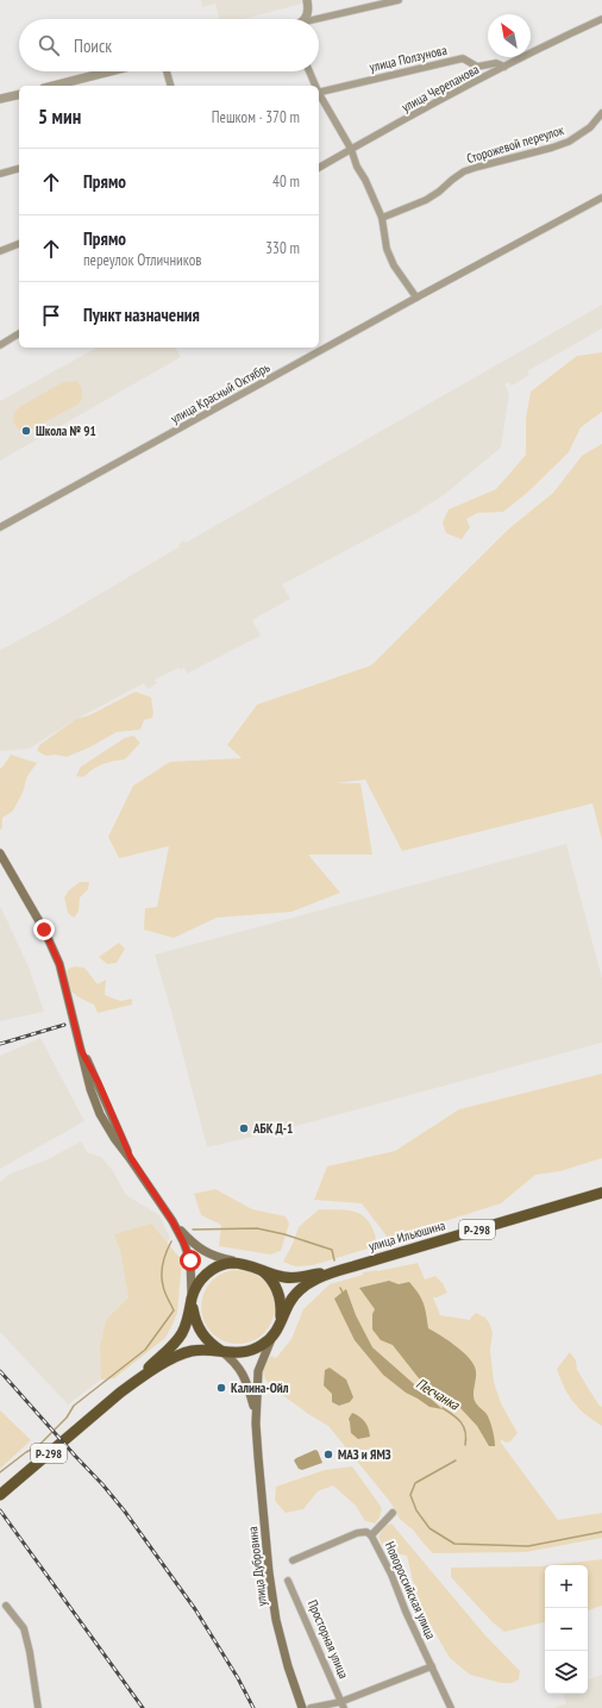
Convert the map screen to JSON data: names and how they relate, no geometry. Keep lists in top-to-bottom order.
{
  "streets": {
    "highway": ["Р-298", "улица Ильюшина"],
    "main road": ["улица Дубровина"],
    "street": [
      "улица Ползунова",
      "улица Черепанова",
      "Сторожевой переулок",
      "улица Красный Октябрь",
      "Новороссийская улица",
      "Просторная улица"
    ]
  },
  "crossings": [
    ["улица Ползунова", "улица Черепанова"],
    ["Р-298", "улица Ильюшина"]
  ],
  "water": ["Песчанка"],
  "places": [
    "Школа № 91",
    "АБК Д-1",
    "Калина-Ойл",
    "МАЗ и ЯМЗ"
  ],
  "north": "top left",
  "page": {
    "search": "Поиск",
    "heading": ["5 мин", "Пешком · 370 m"],
    "list": [
      ["Прямо", "40 m"],
      ["Прямо", "переулок Отличников", "330 m"],
      "Пункт назначения"
    ],
    "map_buttons": ["+", "−"]
  }
}
